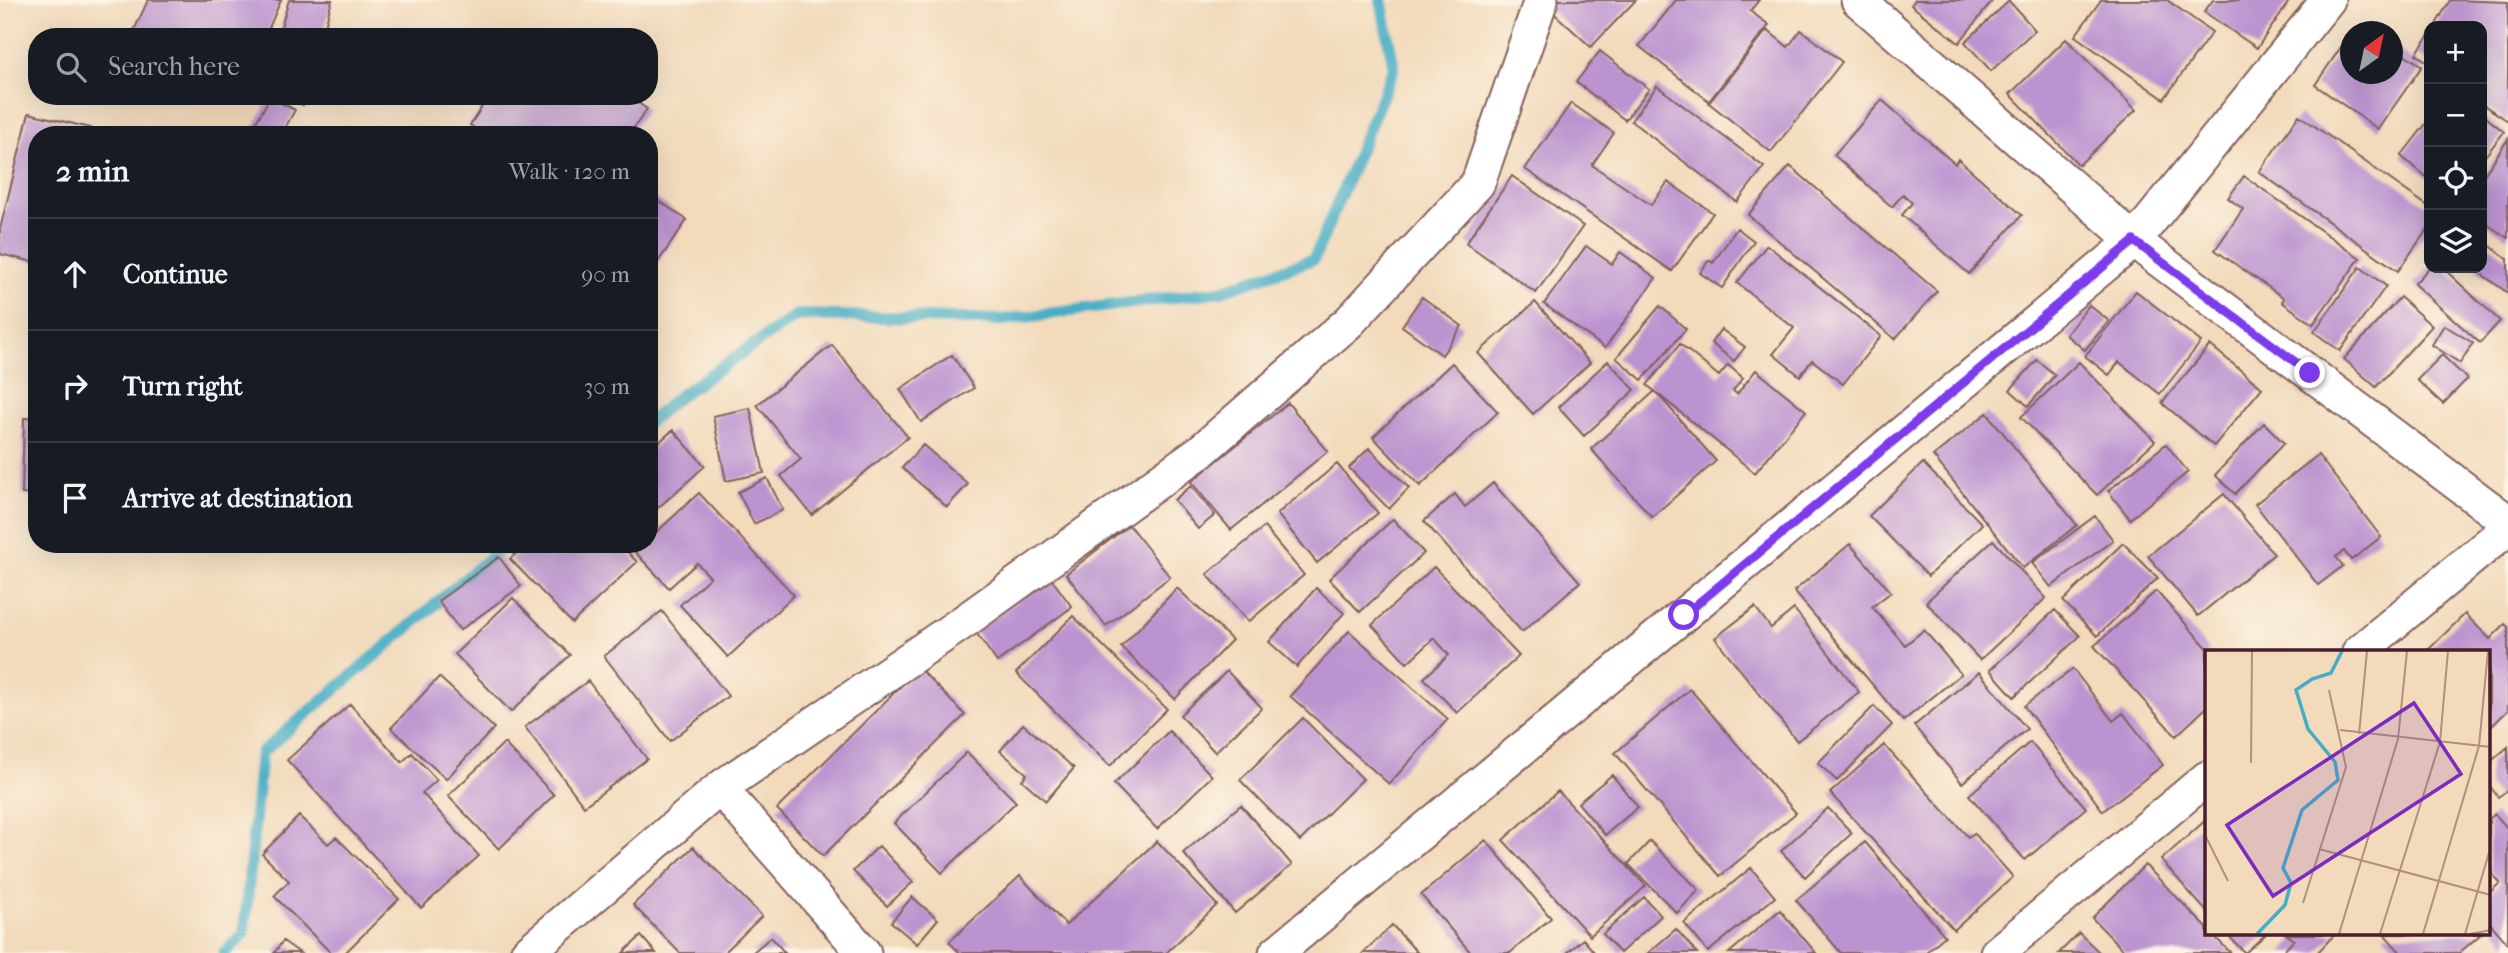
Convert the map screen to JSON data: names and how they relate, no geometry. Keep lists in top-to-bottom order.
{
  "north": "top right",
  "page": {
    "map_buttons": ["+", "−"],
    "search": "Search here",
    "heading": ["2 min", "Walk · 120 m"],
    "list": [
      ["Continue", "90 m"],
      ["Turn right", "30 m"],
      "Arrive at destination"
    ]
  }
}
